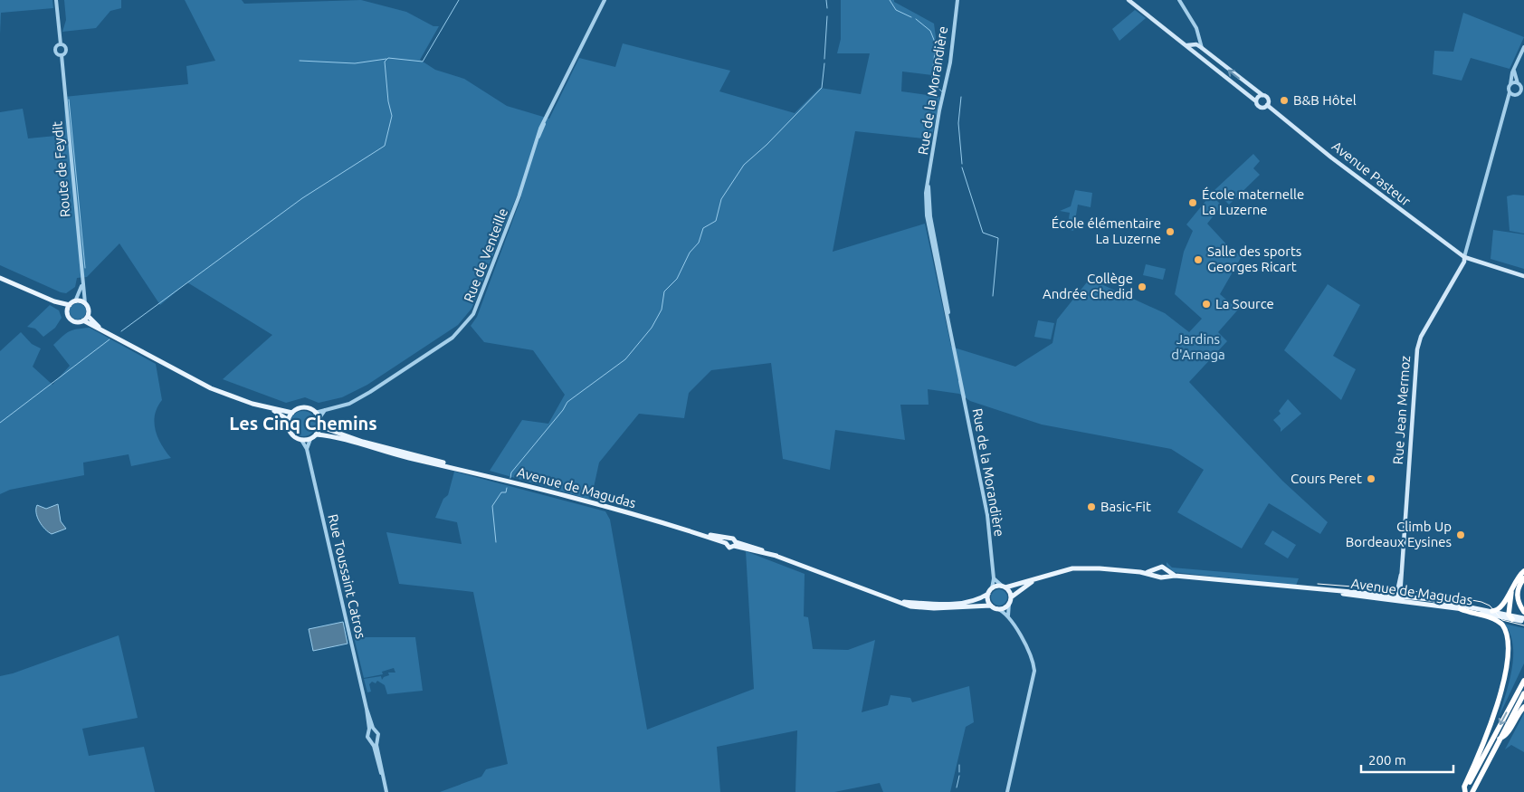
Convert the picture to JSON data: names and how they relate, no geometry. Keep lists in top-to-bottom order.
{
  "streets": {
    "main road": ["Avenue Pasteur", "Rue Jean Mermoz", "Avenue de Magudas"],
    "street": [
      "Rue de la Morandière",
      "Route de Feydit",
      "Rue de Venteille",
      "Rue Toussaint Catros"
    ]
  },
  "crossings": [
    ["Avenue Pasteur", "Rue Jean Mermoz"],
    ["Rue de Venteille", "Avenue de Magudas"],
    ["Rue de Venteille", "Rue Toussaint Catros"],
    ["Rue Jean Mermoz", "Avenue de Magudas"],
    ["Avenue de Magudas", "Rue Toussaint Catros"]
  ],
  "districts": ["Les Cinq Chemins"],
  "parks": ["Jardins d'Arnaga"],
  "places": [
    "B&B Hôtel",
    "École maternelle La Luzerne",
    "École élémentaire La Luzerne",
    "Salle des sports Georges Ricart",
    "Collège Andrée Chedid",
    "La Source",
    "Cours Peret",
    "Basic-Fit",
    "Climb Up Bordeaux Eysines"
  ],
  "scale_bar": "200 m"
}
